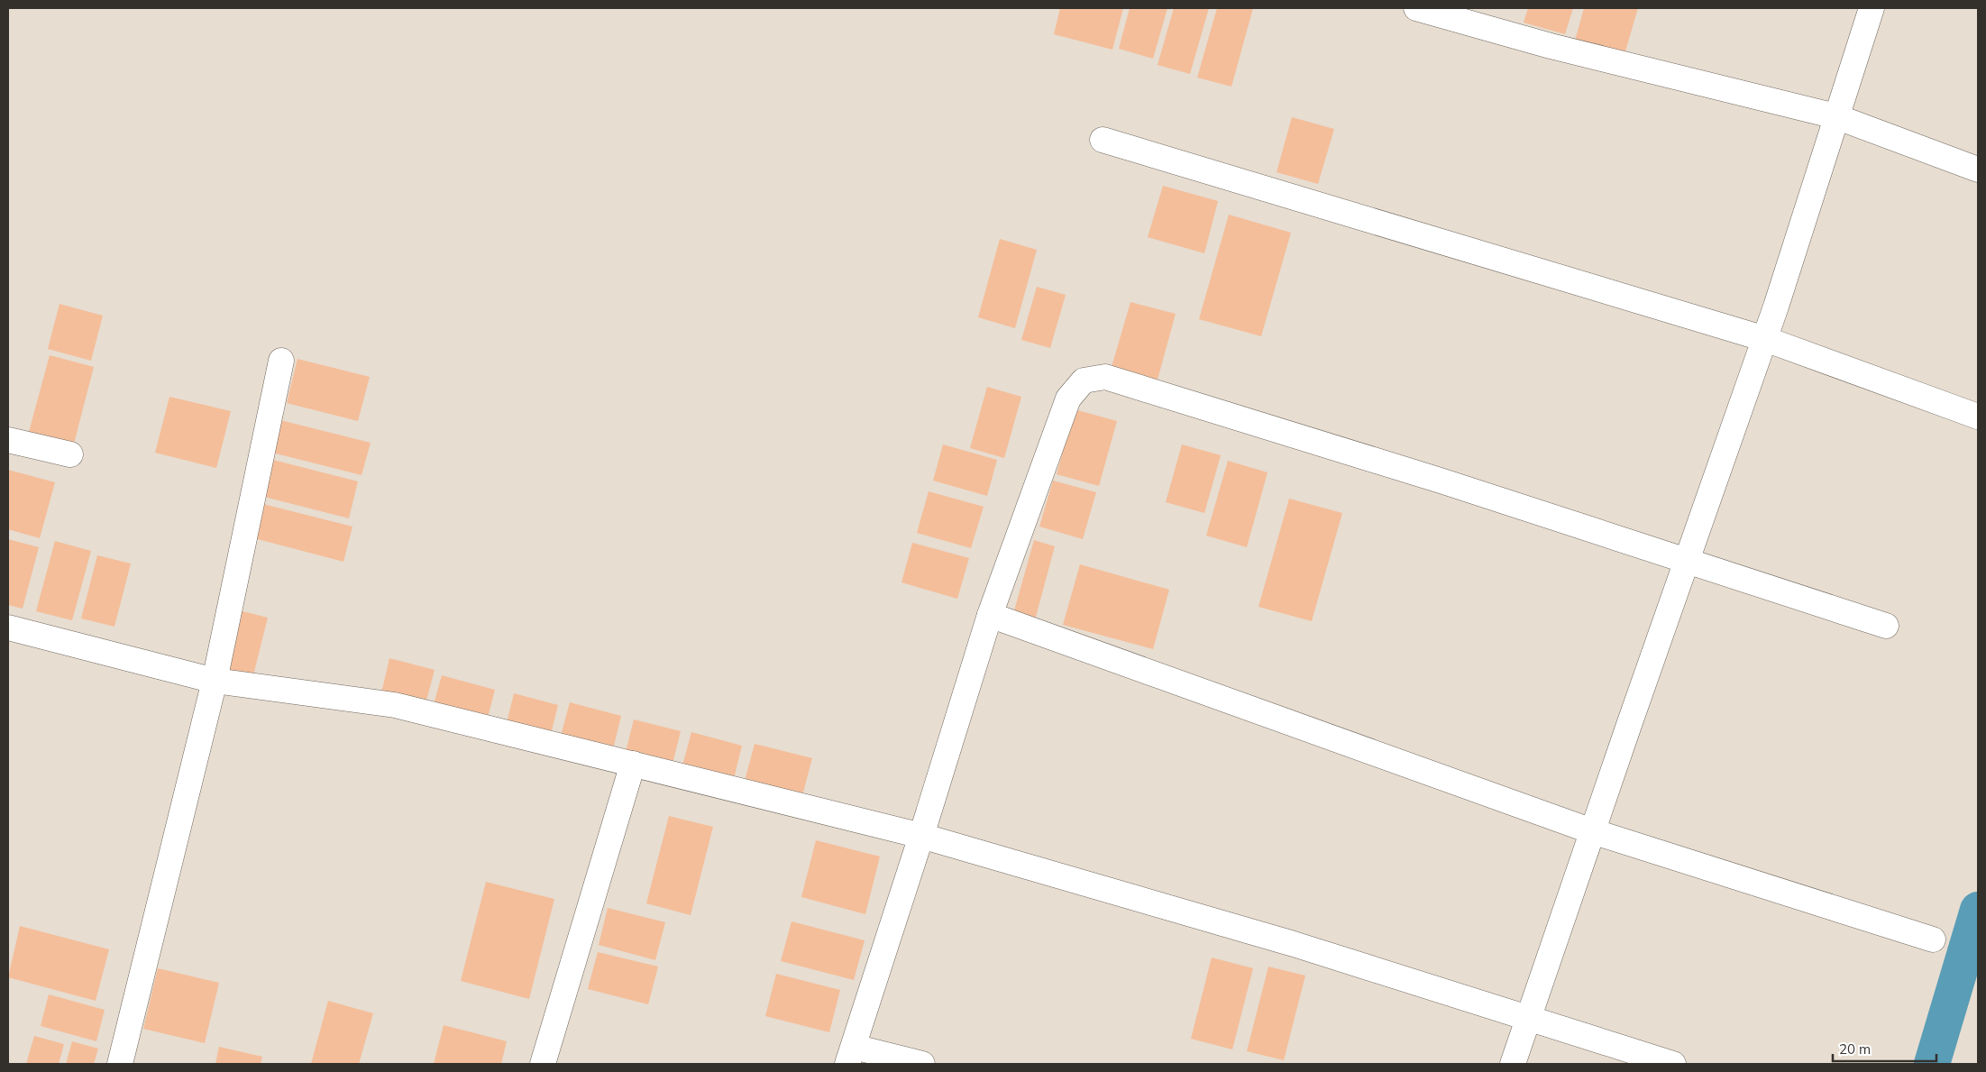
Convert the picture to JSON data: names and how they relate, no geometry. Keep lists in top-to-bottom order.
{
  "scale_bar": "20 m"
}
